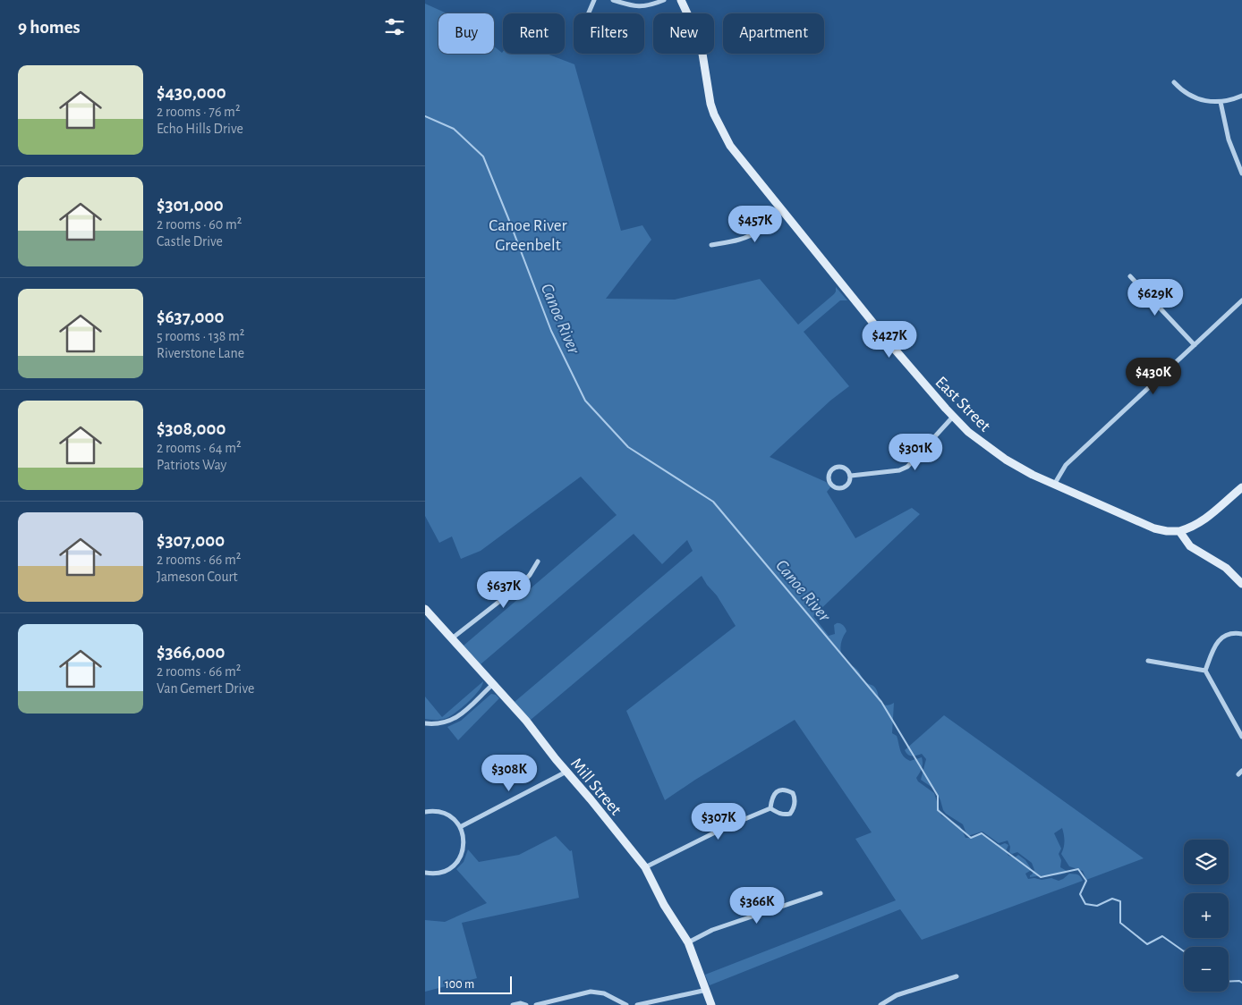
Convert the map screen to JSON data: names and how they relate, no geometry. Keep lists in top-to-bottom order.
{
  "streets": {
    "street": ["East Street", "Mill Street"]
  },
  "water": ["Canoe River"],
  "parks": ["Canoe River Greenbelt"],
  "scale_bar": "100 m",
  "page": {
    "heading": "9 homes",
    "chip": [
      "Buy",
      "Rent",
      "Filters",
      "New",
      "Apartment"
    ],
    "list": [
      {
        "name": "$430,000",
        "note": "2 rooms · 76 m² · Echo Hills Drive"
      },
      {
        "name": "$301,000",
        "note": "2 rooms · 60 m² · Castle Drive"
      },
      {
        "name": "$637,000",
        "note": "5 rooms · 138 m² · Riverstone Lane"
      },
      {
        "name": "$308,000",
        "note": "2 rooms · 64 m² · Patriots Way"
      },
      {
        "name": "$307,000",
        "note": "2 rooms · 66 m² · Jameson Court"
      },
      {
        "name": "$366,000",
        "note": "2 rooms · 66 m² · Van Gemert Drive"
      }
    ],
    "price": [
      "$457K",
      "$629K",
      "$427K",
      "$430K",
      "$301K",
      "$637K",
      "$308K",
      "$307K",
      "$366K"
    ],
    "map_buttons": ["+", "−"],
    "scale": "100 m"
  }
}
